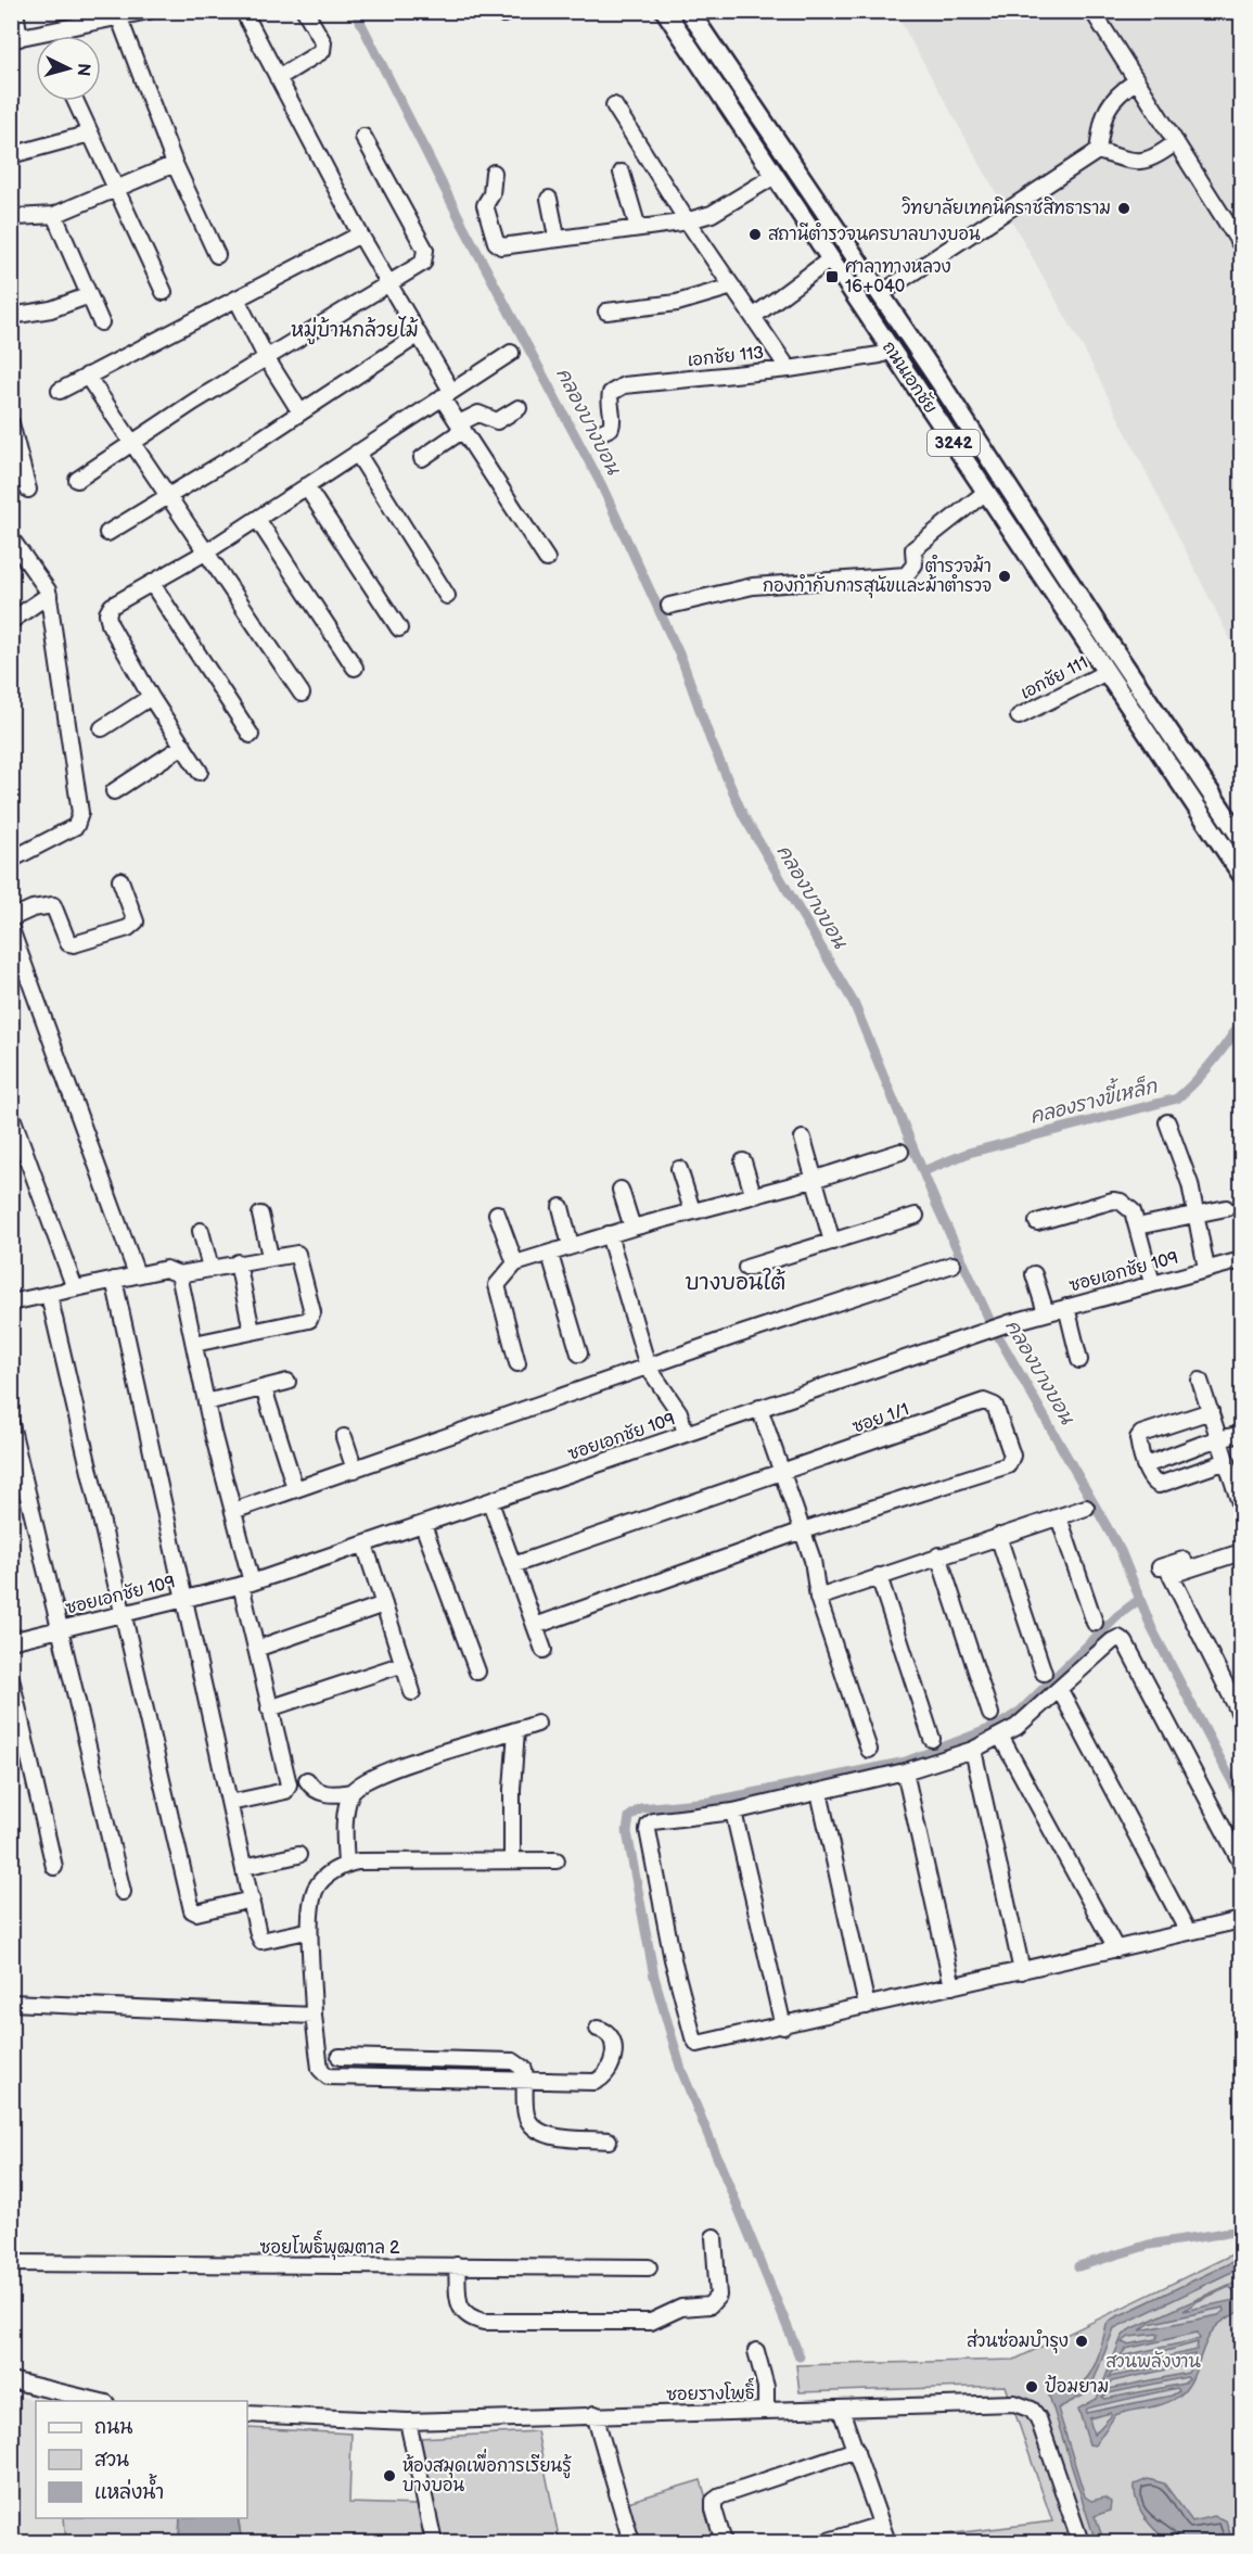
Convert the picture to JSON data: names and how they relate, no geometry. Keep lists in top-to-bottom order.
{
  "streets": {
    "main road": ["ถนนเอกชัย", "3242"],
    "street": [
      "เอกชัย 113",
      "เอกชัย 111",
      "ซอยเอกชัย 109",
      "ซอย 1/1",
      "ซอยโพธิ์พุฒตาล 2",
      "ซอยรางโพธิ์"
    ]
  },
  "crossings": [
    ["เอกชัย 113", "ถนนเอกชัย"],
    ["ถนนเอกชัย", "เอกชัย 111"]
  ],
  "districts": ["หมู่บ้านกล้วยไม้", "บางบอนใต้"],
  "water": ["คลองบางบอน", "คลองรางขี้เหล็ก"],
  "parks": ["สวนพลังงาน"],
  "places": {
    "other": [
      "วิทยาลัยเทคนิคราชสิทธาราม",
      "สถานีตำรวจนครบาลบางบอน",
      "ตำรวจม้า กองกำกับการสุนัขและม้าตำรวจ",
      "ส่วนซ่อมบำรุง",
      "ป้อมยาม",
      "ห้องสมุดเพื่อการเรียนรู้ บางบอน"
    ],
    "transit": ["ศาลาทางหลวง 16+040"]
  },
  "legend": ["ถนน", "สวน", "แหล่งน้ำ"],
  "north": "right"
}
